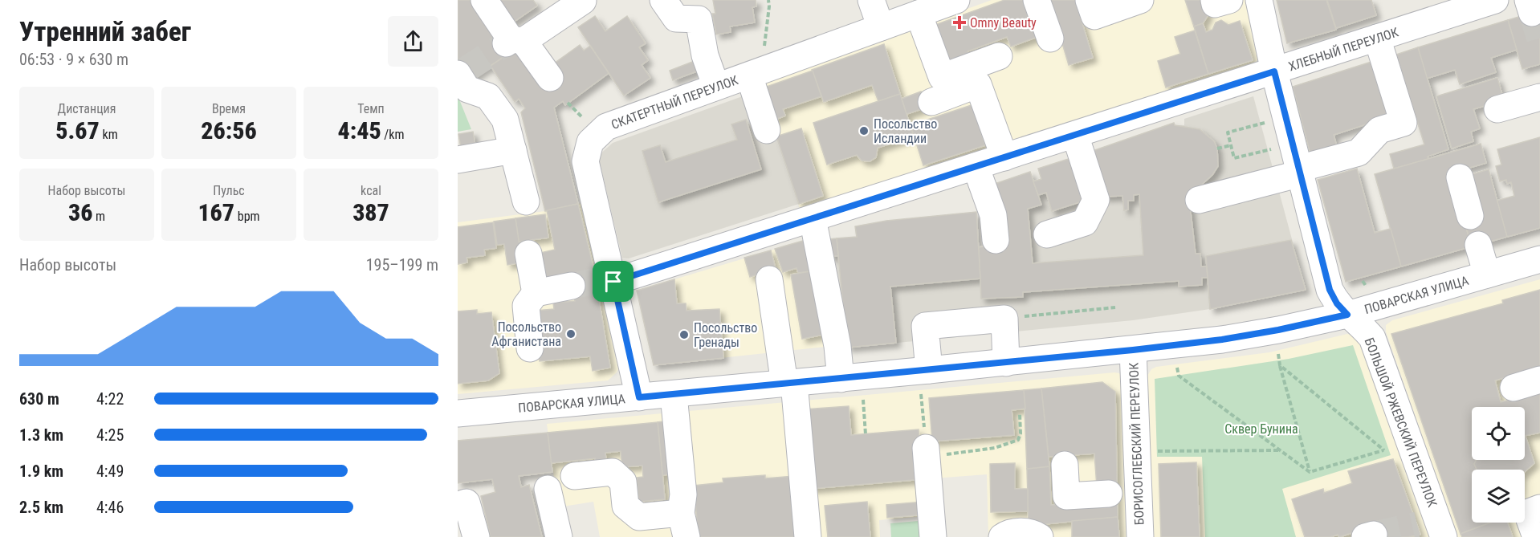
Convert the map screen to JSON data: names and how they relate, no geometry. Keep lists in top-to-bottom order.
{
  "streets": {
    "street": [
      "ХЛЕБНЫЙ ПЕРЕУЛОК",
      "СКАТЕРТНЫЙ ПЕРЕУЛОК",
      "ПОВАРСКАЯ УЛИЦА",
      "БОЛЬШОЙ РЖЕВСКИЙ ПЕРЕУЛОК",
      "БОРИСОГЛЕБСКИЙ ПЕРЕУЛОК"
    ]
  },
  "crossings": [
    ["ХЛЕБНЫЙ ПЕРЕУЛОК", "СКАТЕРТНЫЙ ПЕРЕУЛОК"],
    ["ХЛЕБНЫЙ ПЕРЕУЛОК", "БОЛЬШОЙ РЖЕВСКИЙ ПЕРЕУЛОК"],
    ["СКАТЕРТНЫЙ ПЕРЕУЛОК", "ПОВАРСКАЯ УЛИЦА"],
    ["ПОВАРСКАЯ УЛИЦА", "БОЛЬШОЙ РЖЕВСКИЙ ПЕРЕУЛОК"],
    ["ПОВАРСКАЯ УЛИЦА", "БОРИСОГЛЕБСКИЙ ПЕРЕУЛОК"]
  ],
  "parks": ["Сквер Бунина"],
  "places": {
    "health": ["Omny Beauty"],
    "other": ["Посольство Исландии", "Посольство Афганистана", "Посольство Гренады"]
  },
  "page": {
    "heading": ["Утренний забег", "06:53 · 9 × 630 m"],
    "stats": [
      ["Дистанция", "5.67 km"],
      ["Время", "26:56"],
      ["Темп", "4:45 /km"],
      ["Набор высоты", "36 m"],
      ["Пульс", "167 bpm"],
      ["kcal", "387"]
    ],
    "chart": ["Набор высоты", "195–199 m"],
    "list": [
      {
        "name": "630 m",
        "note": "4:22"
      },
      {
        "name": "1.3 km",
        "note": "4:25"
      },
      {
        "name": "1.9 km",
        "note": "4:49"
      },
      {
        "name": "2.5 km",
        "note": "4:46"
      }
    ]
  }
}
